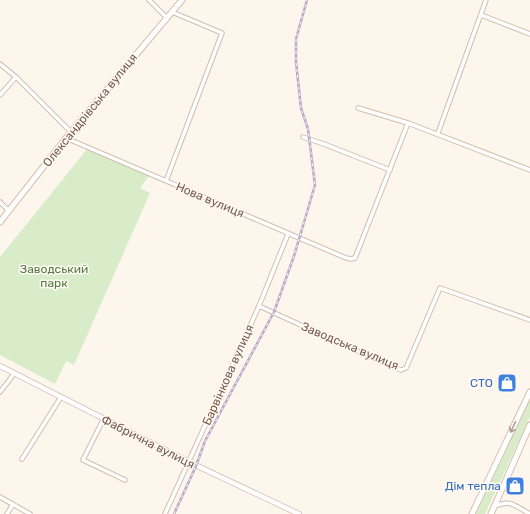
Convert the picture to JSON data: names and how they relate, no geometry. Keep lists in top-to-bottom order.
{
  "streets": {
    "main road": ["Олександрівська вулиця"],
    "street": [
      "Нова вулиця",
      "Заводська вулиця",
      "Барвінкова вулиця",
      "Фабрична вулиця"
    ]
  },
  "crossings": [
    ["Олександрівська вулиця", "Нова вулиця"],
    ["Нова вулиця", "Барвінкова вулиця"],
    ["Заводська вулиця", "Барвінкова вулиця"],
    ["Барвінкова вулиця", "Фабрична вулиця"]
  ],
  "parks": ["Заводський парк"],
  "places": {
    "shop": ["СТО", "Дім тепла"]
  }
}
